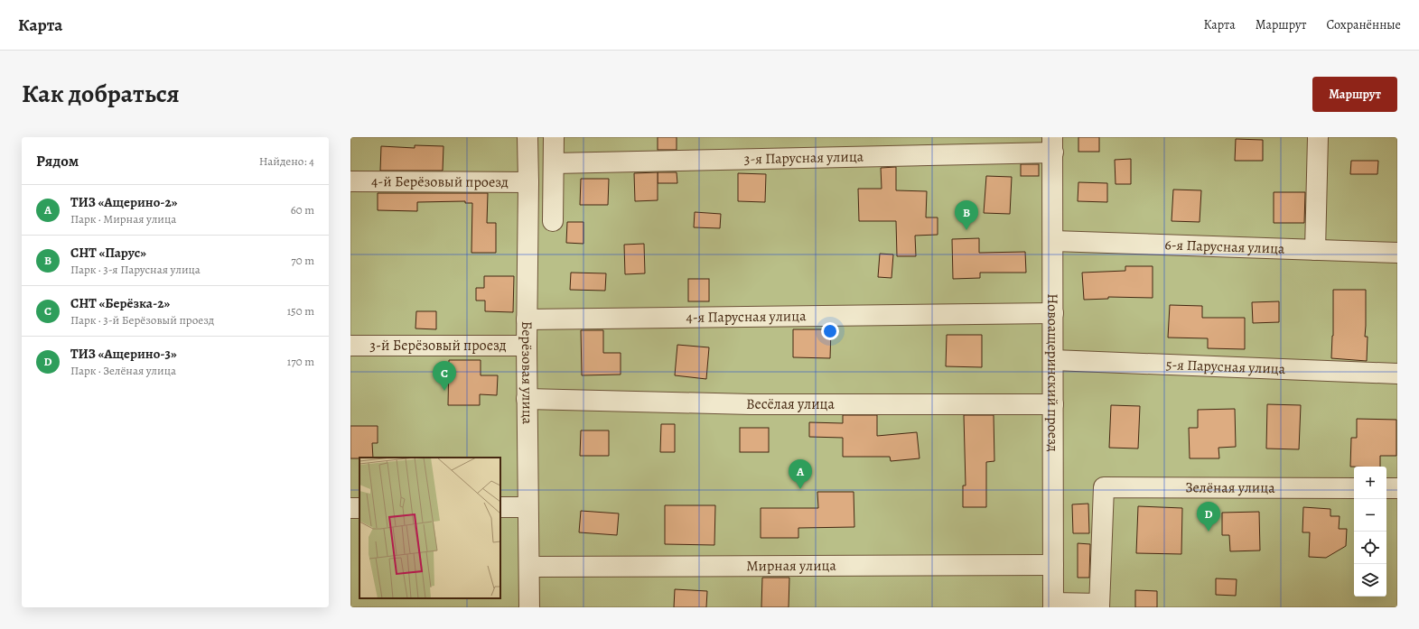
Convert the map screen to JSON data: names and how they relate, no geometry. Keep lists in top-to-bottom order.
{
  "streets": {
    "street": [
      "3-я Парусная улица",
      "4-й Берёзовый проезд",
      "6-я Парусная улица",
      "4-я Парусная улица",
      "3-й Берёзовый проезд",
      "5-я Парусная улица",
      "Берёзовая улица",
      "Новоащеринский проезд",
      "Весёлая улица",
      "Зелёная улица",
      "Мирная улица"
    ]
  },
  "crossings": [
    ["3-я Парусная улица", "Новоащеринский проезд"],
    ["4-й Берёзовый проезд", "Берёзовая улица"],
    ["6-я Парусная улица", "Новоащеринский проезд"],
    ["4-я Парусная улица", "Берёзовая улица"],
    ["4-я Парусная улица", "Новоащеринский проезд"],
    ["3-й Берёзовый проезд", "Берёзовая улица"],
    ["5-я Парусная улица", "Новоащеринский проезд"],
    ["Берёзовая улица", "Весёлая улица"],
    ["Берёзовая улица", "Мирная улица"],
    ["Новоащеринский проезд", "Весёлая улица"],
    ["Новоащеринский проезд", "Мирная улица"]
  ],
  "page": {
    "header": "Карта",
    "nav": ["Карта", "Маршрут", "Сохранённые"],
    "title": "Как добраться",
    "buttons": "Маршрут",
    "heading": ["Рядом", "Найдено: 4"],
    "list": [
      {
        "mark": "A",
        "name": "ТИЗ «Ащерино-2»",
        "note": "Парк · Мирная улица",
        "value": "60 m"
      },
      {
        "mark": "B",
        "name": "СНТ «Парус»",
        "note": "Парк · 3-я Парусная улица",
        "value": "70 m"
      },
      {
        "mark": "C",
        "name": "СНТ «Берёзка-2»",
        "note": "Парк · 3-й Берёзовый проезд",
        "value": "150 m"
      },
      {
        "mark": "D",
        "name": "ТИЗ «Ащерино-3»",
        "note": "Парк · Зелёная улица",
        "value": "170 m"
      }
    ],
    "pins": [
      "B",
      "C",
      "A",
      "D"
    ],
    "map_buttons": ["+", "−"]
  }
}
